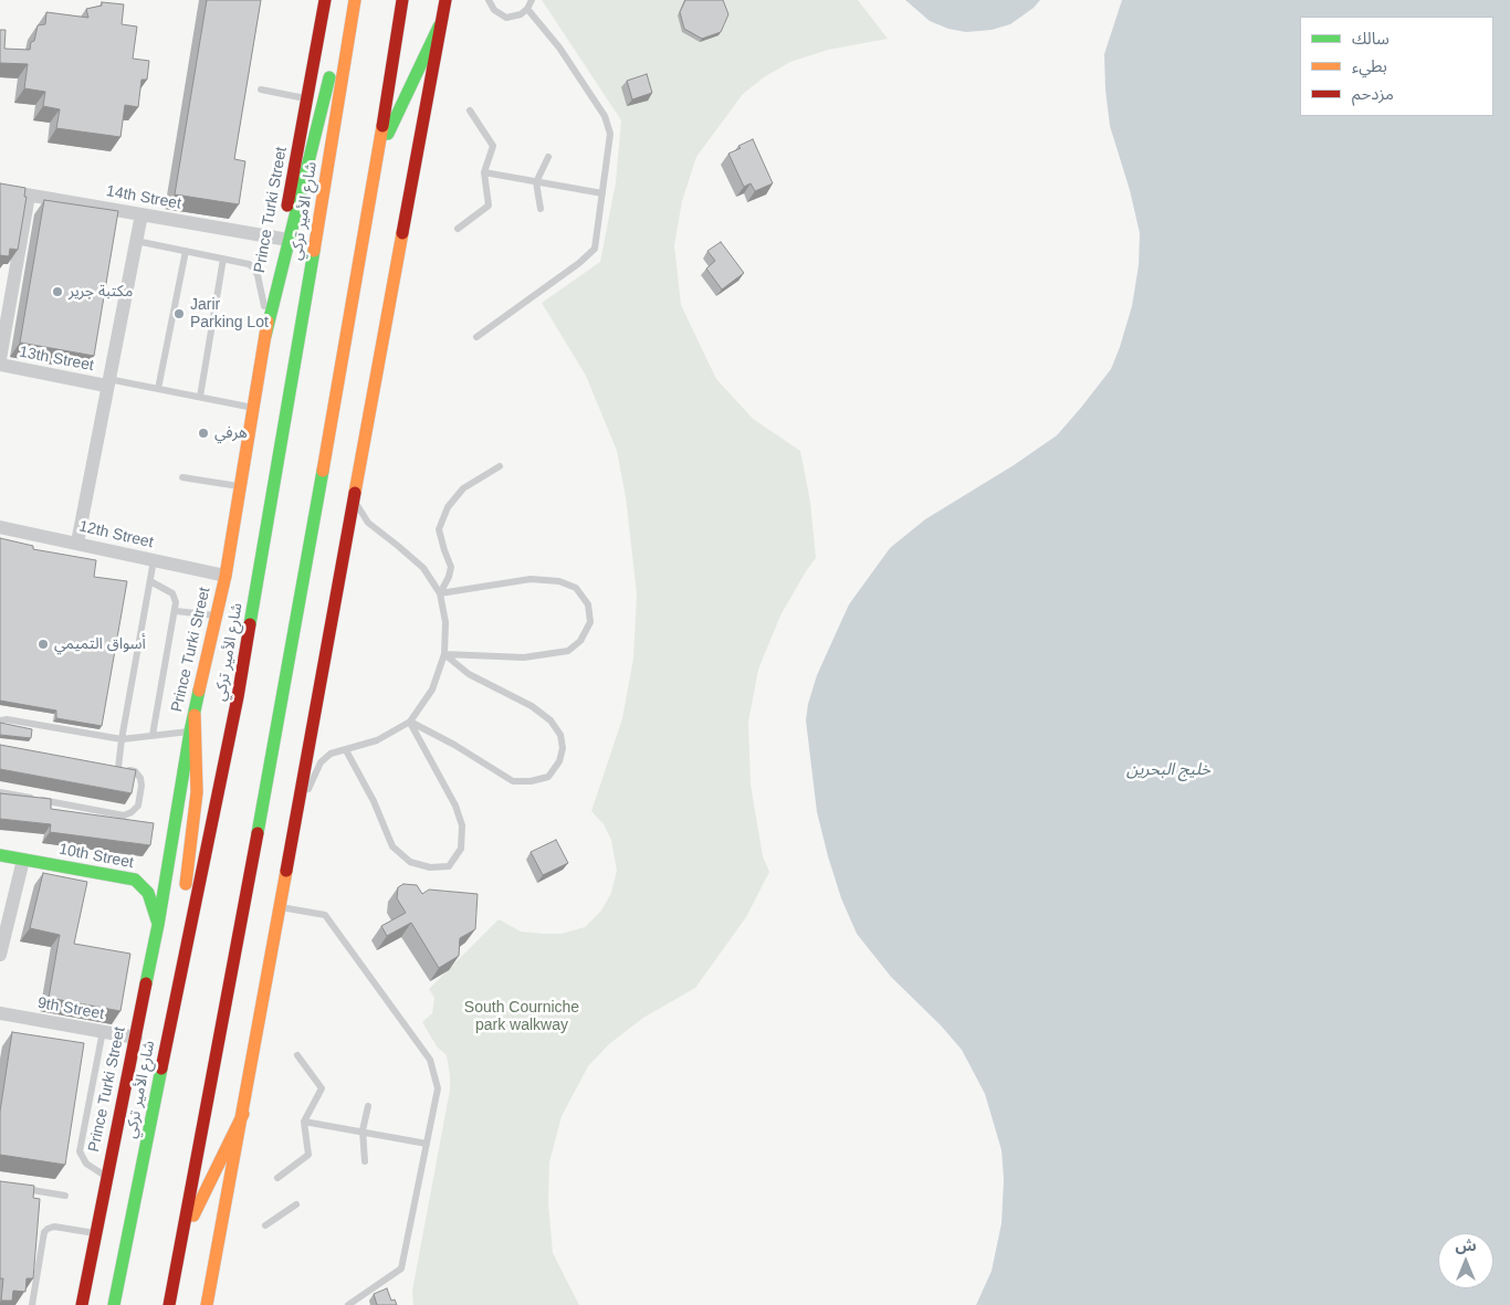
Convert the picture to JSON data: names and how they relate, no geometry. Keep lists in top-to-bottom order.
{
  "streets": {
    "main road": ["Prince Turki Street", "شارع الأمير تركي", "10th Street"],
    "street": [
      "14th Street",
      "13th Street",
      "12th Street",
      "9th Street"
    ]
  },
  "crossings": [
    ["14th Street", "Prince Turki Street"],
    ["Prince Turki Street", "12th Street"],
    ["Prince Turki Street", "10th Street"],
    ["Prince Turki Street", "9th Street"]
  ],
  "water": ["خليج البحرين"],
  "parks": ["South Courniche park walkway"],
  "places": [
    "مكتبة جرير",
    "Jarir Parking Lot",
    "هرفي",
    "أسواق التميمي"
  ],
  "legend": ["سالك", "بطيء", "مزدحم"],
  "north": "top"
}
